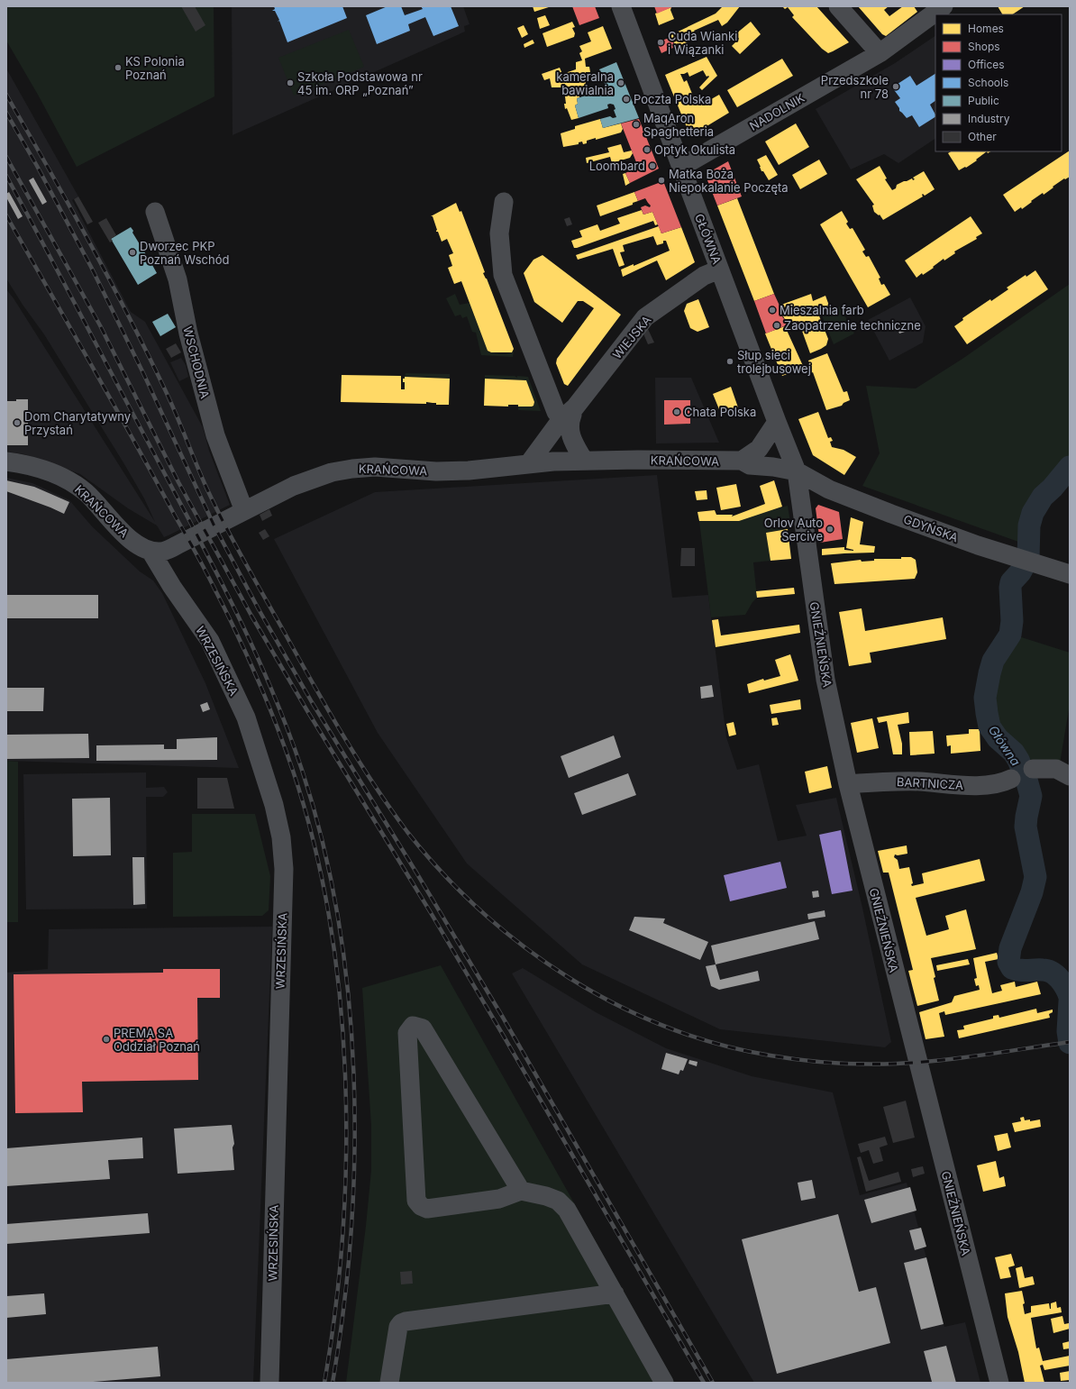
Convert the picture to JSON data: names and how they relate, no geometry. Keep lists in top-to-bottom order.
{
  "streets": {
    "street": [
      "NADOLNIK",
      "GŁÓWNA",
      "WIEJSKA",
      "WSCHODNIA",
      "KRAŃCOWA",
      "GDYŃSKA",
      "GNIEŹNIEŃSKA",
      "WRZESIŃSKA",
      "BARTNICZA"
    ]
  },
  "crossings": [
    ["NADOLNIK", "GŁÓWNA"],
    ["GŁÓWNA", "WIEJSKA"],
    ["GŁÓWNA", "KRAŃCOWA"],
    ["GŁÓWNA", "GDYŃSKA"],
    ["GŁÓWNA", "GNIEŹNIEŃSKA"],
    ["WIEJSKA", "KRAŃCOWA"],
    ["WSCHODNIA", "KRAŃCOWA"],
    ["KRAŃCOWA", "GDYŃSKA"],
    ["KRAŃCOWA", "GNIEŹNIEŃSKA"],
    ["KRAŃCOWA", "WRZESIŃSKA"],
    ["GDYŃSKA", "GNIEŹNIEŃSKA"],
    ["GNIEŹNIEŃSKA", "BARTNICZA"]
  ],
  "water": ["Główna"],
  "places": [
    "Cuda Wianki i Wiązanki",
    "KS Polonia Poznań",
    "Szkoła Podstawowa nr 45 im. ORP „Poznań”",
    "kameralna bawialnia",
    "Przedszkole nr 78",
    "Poczta Polska",
    "MaqAron Spaghetteria",
    "Optyk Okulista",
    "Loombard",
    "Matka Boża Niepokalanie Poczęta",
    "Dworzec PKP Poznań Wschód",
    "Mieszalnia farb",
    "Zaopatrzenie techniczne",
    "Słup sieci trolejbusowej",
    "Chata Polska",
    "Dom Charytatywny Przystań",
    "Orlov Auto Sercive",
    "PREMA SA Oddział Poznań"
  ],
  "legend": [
    "Homes",
    "Shops",
    "Offices",
    "Schools",
    "Public",
    "Industry",
    "Other"
  ]
}
